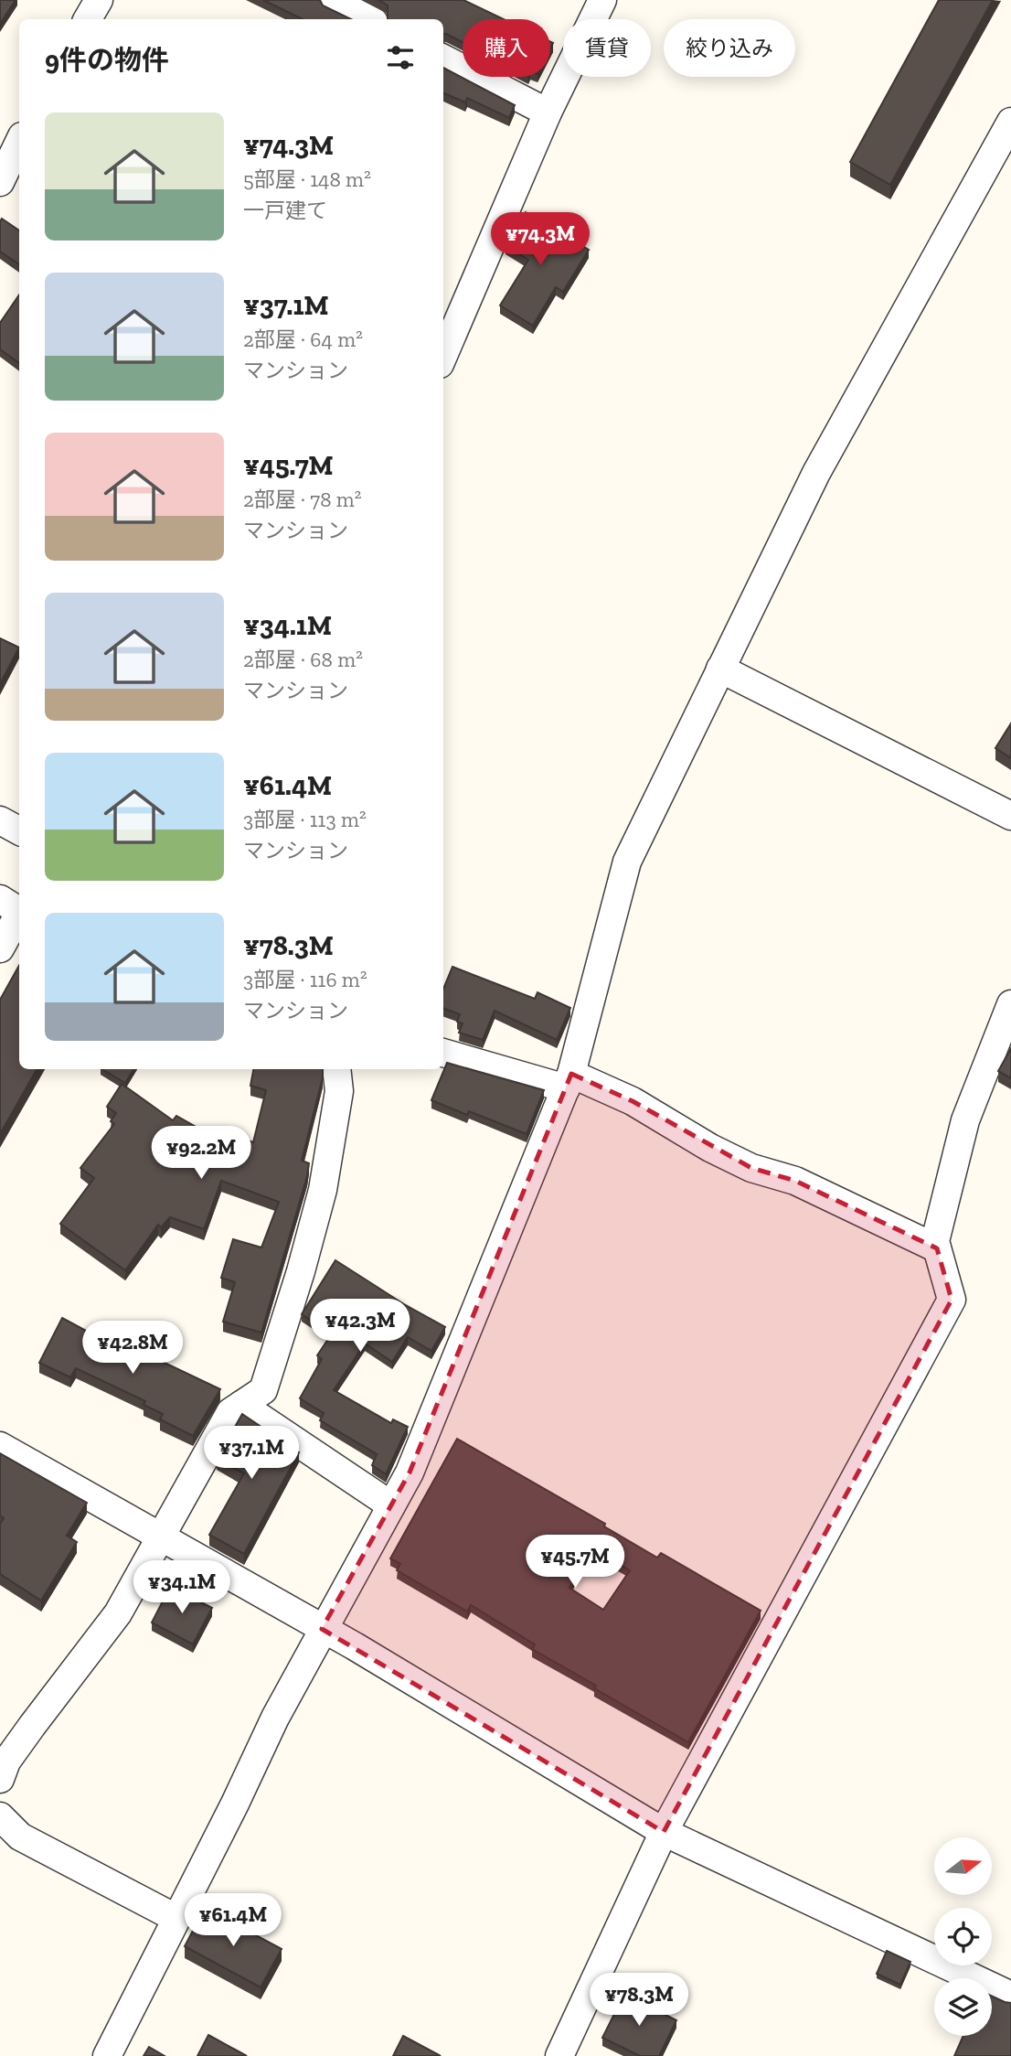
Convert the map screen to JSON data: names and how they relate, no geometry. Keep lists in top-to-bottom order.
{
  "north": "right",
  "page": {
    "chip": ["購入", "賃貸", "絞り込み"],
    "heading": "9件の物件",
    "list": [
      {
        "name": "¥74.3M",
        "note": "5部屋 · 148 m² · 一戸建て"
      },
      {
        "name": "¥37.1M",
        "note": "2部屋 · 64 m² · マンション"
      },
      {
        "name": "¥45.7M",
        "note": "2部屋 · 78 m² · マンション"
      },
      {
        "name": "¥34.1M",
        "note": "2部屋 · 68 m² · マンション"
      },
      {
        "name": "¥61.4M",
        "note": "3部屋 · 113 m² · マンション"
      },
      {
        "name": "¥78.3M",
        "note": "3部屋 · 116 m² · マンション"
      }
    ],
    "price": [
      "¥74.3M",
      "¥92.2M",
      "¥42.3M",
      "¥42.8M",
      "¥37.1M",
      "¥45.7M",
      "¥34.1M",
      "¥61.4M",
      "¥78.3M"
    ]
  }
}
